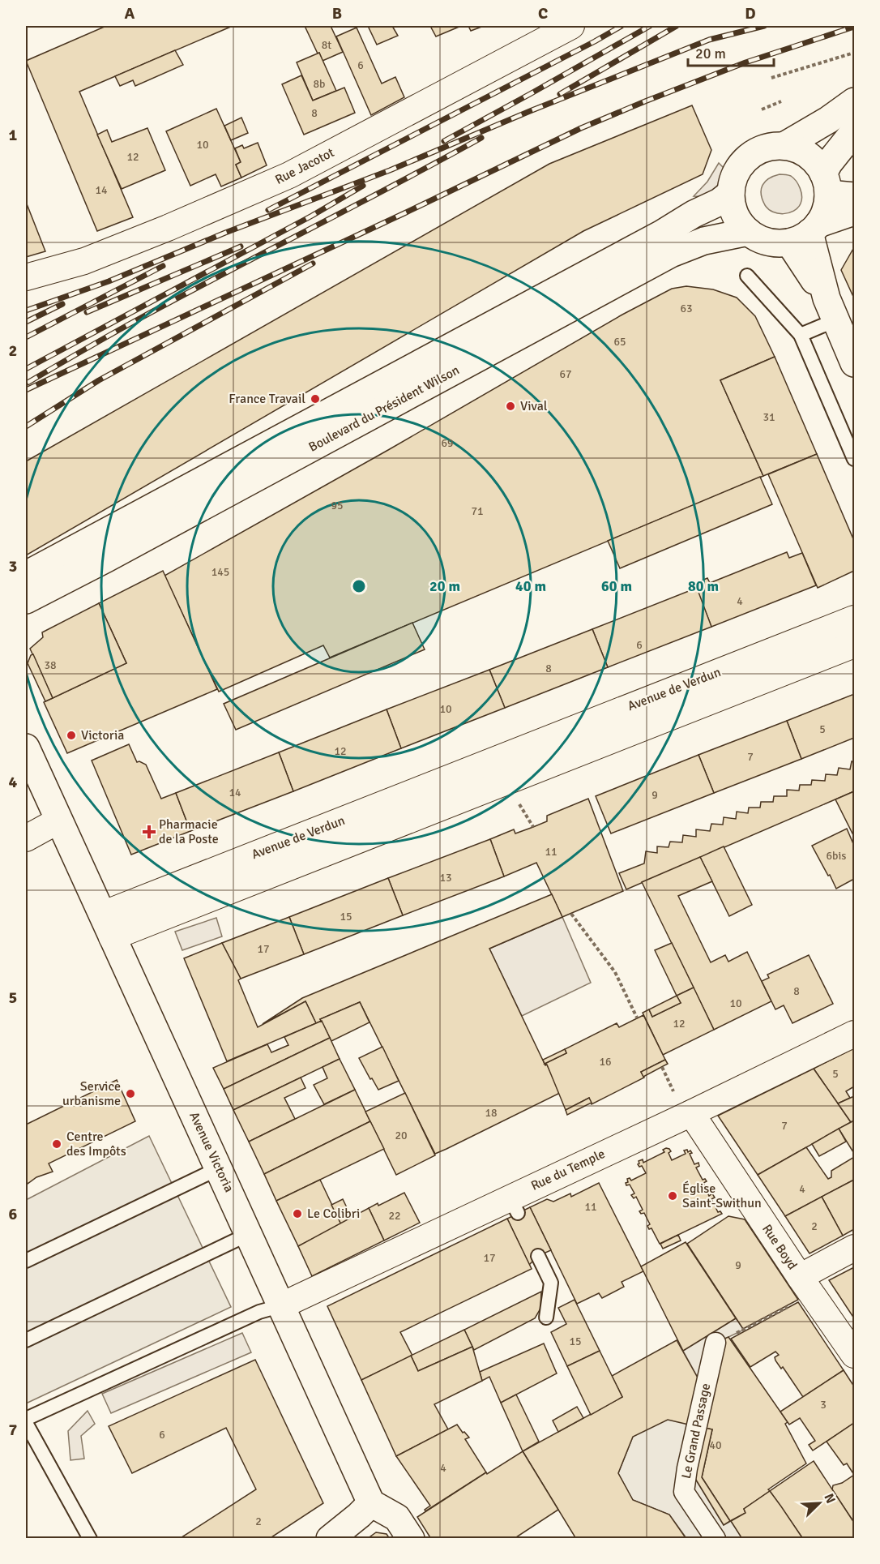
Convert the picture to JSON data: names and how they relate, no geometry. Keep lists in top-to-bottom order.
{
  "streets": {
    "main road": ["Boulevard du Président Wilson", "Avenue Victoria"],
    "street": [
      "Rue Jacotot",
      "Avenue de Verdun",
      "Rue du Temple",
      "Rue Boyd",
      "Le Grand Passage"
    ]
  },
  "crossings": [
    ["Avenue de Verdun", "Avenue Victoria"],
    ["Avenue Victoria", "Rue du Temple"],
    ["Rue du Temple", "Rue Boyd"]
  ],
  "places": {
    "other": [
      "France Travail",
      "Vival",
      "Victoria",
      "Service urbanisme",
      "Centre des Impôts",
      "Église Saint-Swithun",
      "Le Colibri"
    ],
    "health": ["Pharmacie de la Poste"]
  },
  "house_numbers": [
    "8t",
    "6",
    "8b",
    "8",
    "10",
    "12",
    "14",
    "63",
    "65",
    "67",
    "31",
    "69",
    "95",
    "71",
    "145",
    "4",
    "6",
    "38",
    "8",
    "10",
    "5",
    "12",
    "7",
    "14",
    "9",
    "11",
    "6bis",
    "13",
    "15",
    "17",
    "8",
    "10",
    "12",
    "16",
    "5",
    "18",
    "7",
    "20",
    "4",
    "11",
    "22",
    "2",
    "17",
    "9",
    "15",
    "3",
    "6",
    "40",
    "4",
    "2"
  ],
  "scale_bar": "20 m",
  "north": "top right",
  "grid": {
    "columns": [
      "A",
      "B",
      "C",
      "D"
    ],
    "rows": [
      "1",
      "2",
      "3",
      "4",
      "5",
      "6",
      "7"
    ]
  },
  "rings": [
    "20 m",
    "40 m",
    "60 m",
    "80 m"
  ]
}
